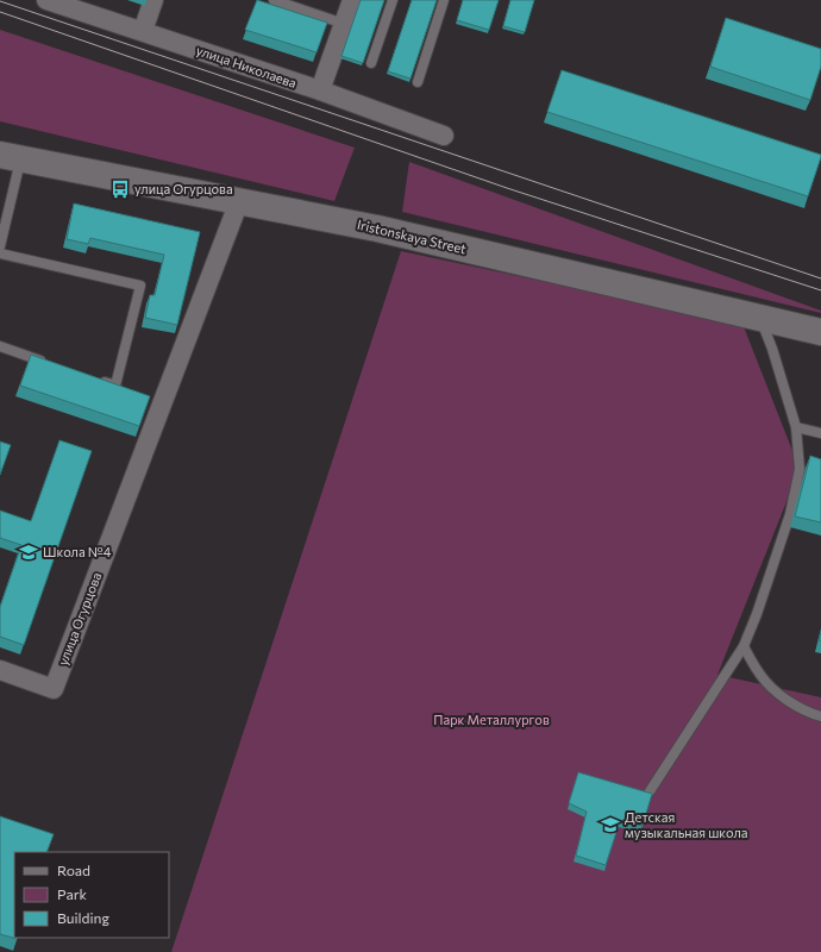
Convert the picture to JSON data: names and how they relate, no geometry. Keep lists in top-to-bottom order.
{
  "streets": {
    "main road": ["Iristonskaya Street"],
    "street": ["улица Николаева", "улица Огурцова"]
  },
  "crossings": [
    ["Iristonskaya Street", "улица Огурцова"]
  ],
  "parks": ["Парк Металлургов"],
  "places": {
    "bus stop": ["улица Огурцова"],
    "school or university": ["Школа №4", "Детская музыкальная школа"]
  },
  "legend": ["Road", "Park", "Building"]
}
